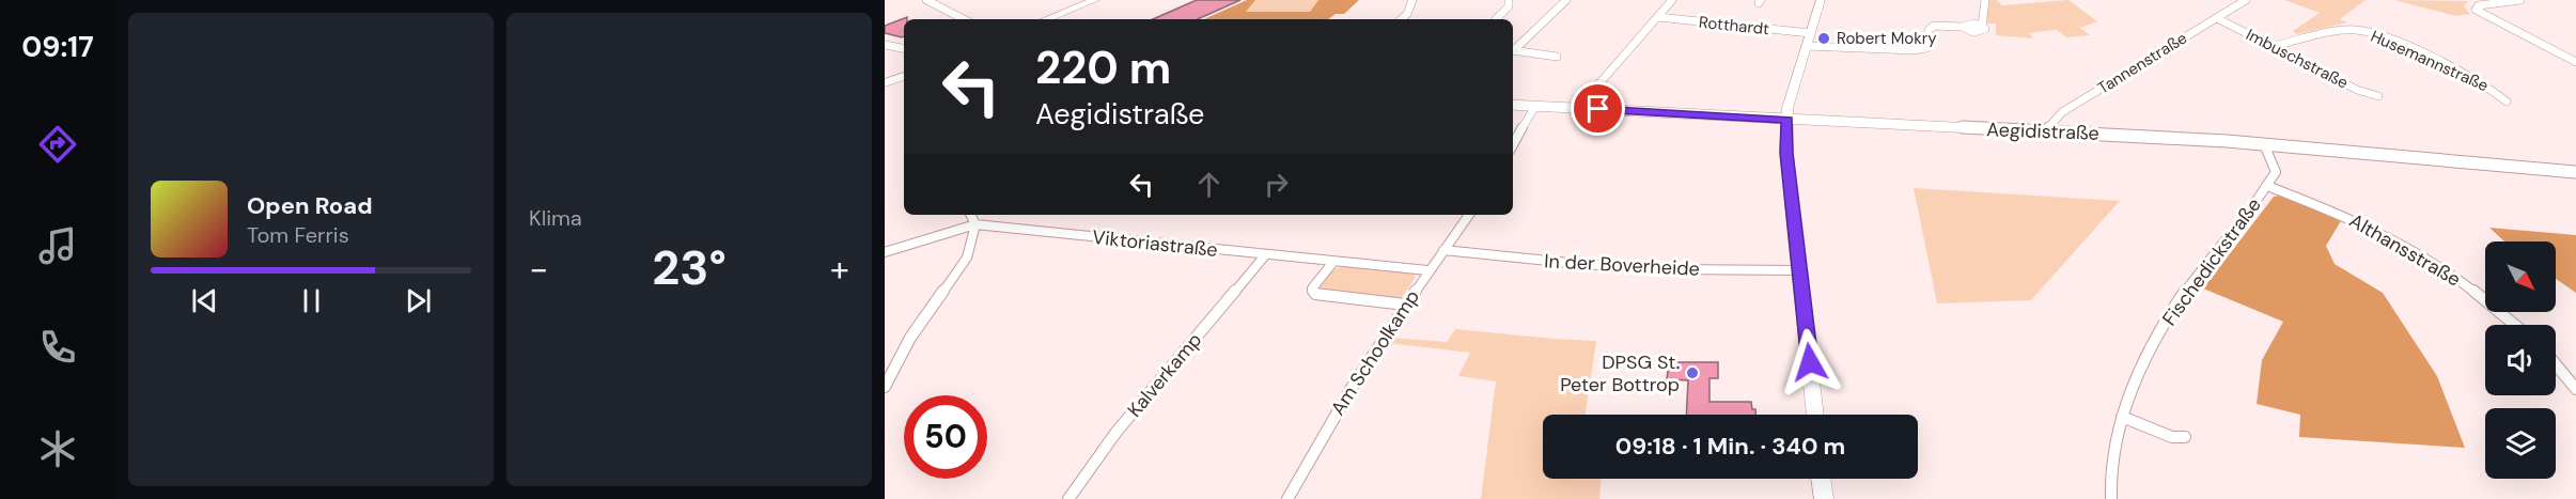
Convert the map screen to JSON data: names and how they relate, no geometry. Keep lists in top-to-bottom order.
{
  "streets": {
    "street": [
      "Rotthardt",
      "Imbuschstraße",
      "Husemannstraße",
      "Tannenstraße",
      "Aegidistraße",
      "Viktoriastraße",
      "Althansstraße",
      "Fischedickstraße",
      "In der Boverheide",
      "Am Schoolkamp",
      "Kalverkamp"
    ]
  },
  "crossings": [
    ["Imbuschstraße", "Husemannstraße"],
    ["Imbuschstraße", "Tannenstraße"],
    ["Tannenstraße", "Aegidistraße"],
    ["Aegidistraße", "Fischedickstraße"],
    ["Viktoriastraße", "Am Schoolkamp"],
    ["Viktoriastraße", "Kalverkamp"],
    ["Althansstraße", "Fischedickstraße"],
    ["In der Boverheide", "Am Schoolkamp"]
  ],
  "places": ["Robert Mokry", "DPSG St. Peter Bottrop"],
  "north": "bottom right",
  "page": {
    "tabs": "09:17",
    "tile": "Klima",
    "turn": ["220 m", "Aegidistraße"],
    "song": ["Open Road", "Tom Ferris"],
    "heat": ["−", "23°", "+"],
    "limit": "50",
    "trip": "09:18 · 1 Min. · 340 m"
  }
}
